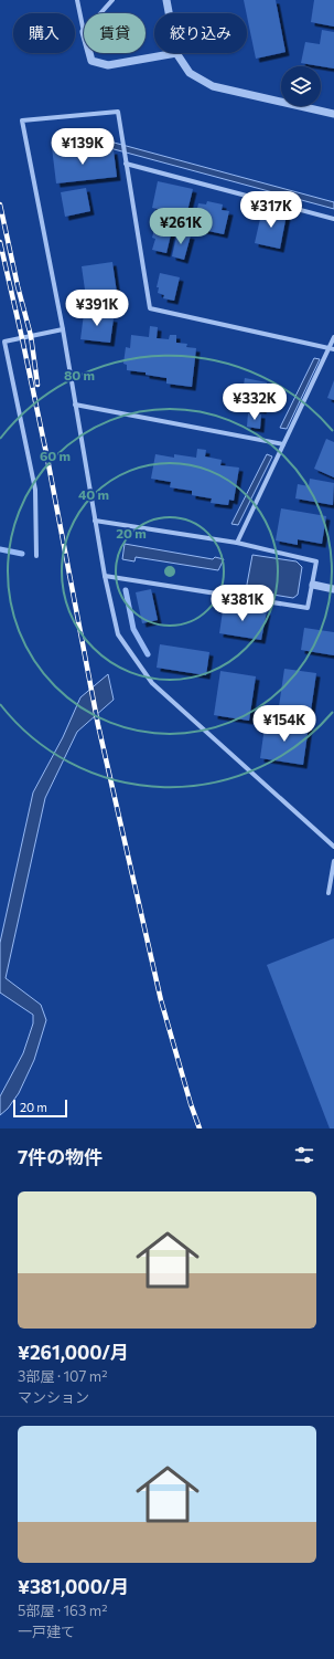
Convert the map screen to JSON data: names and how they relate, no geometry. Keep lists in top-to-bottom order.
{
  "scale_bar": "20 m",
  "page": {
    "chip": ["購入", "賃貸", "絞り込み"],
    "price": [
      "¥139K",
      "¥317K",
      "¥261K",
      "¥391K",
      "¥332K",
      "¥381K",
      "¥154K"
    ],
    "scale": "20 m",
    "heading": "7件の物件",
    "list": [
      {
        "name": "¥261,000/月",
        "note": "3部屋 · 107 m² · マンション"
      },
      {
        "name": "¥381,000/月",
        "note": "5部屋 · 163 m² · 一戸建て"
      }
    ]
  },
  "rings": [
    "80 m",
    "60 m",
    "40 m",
    "20 m"
  ]
}
